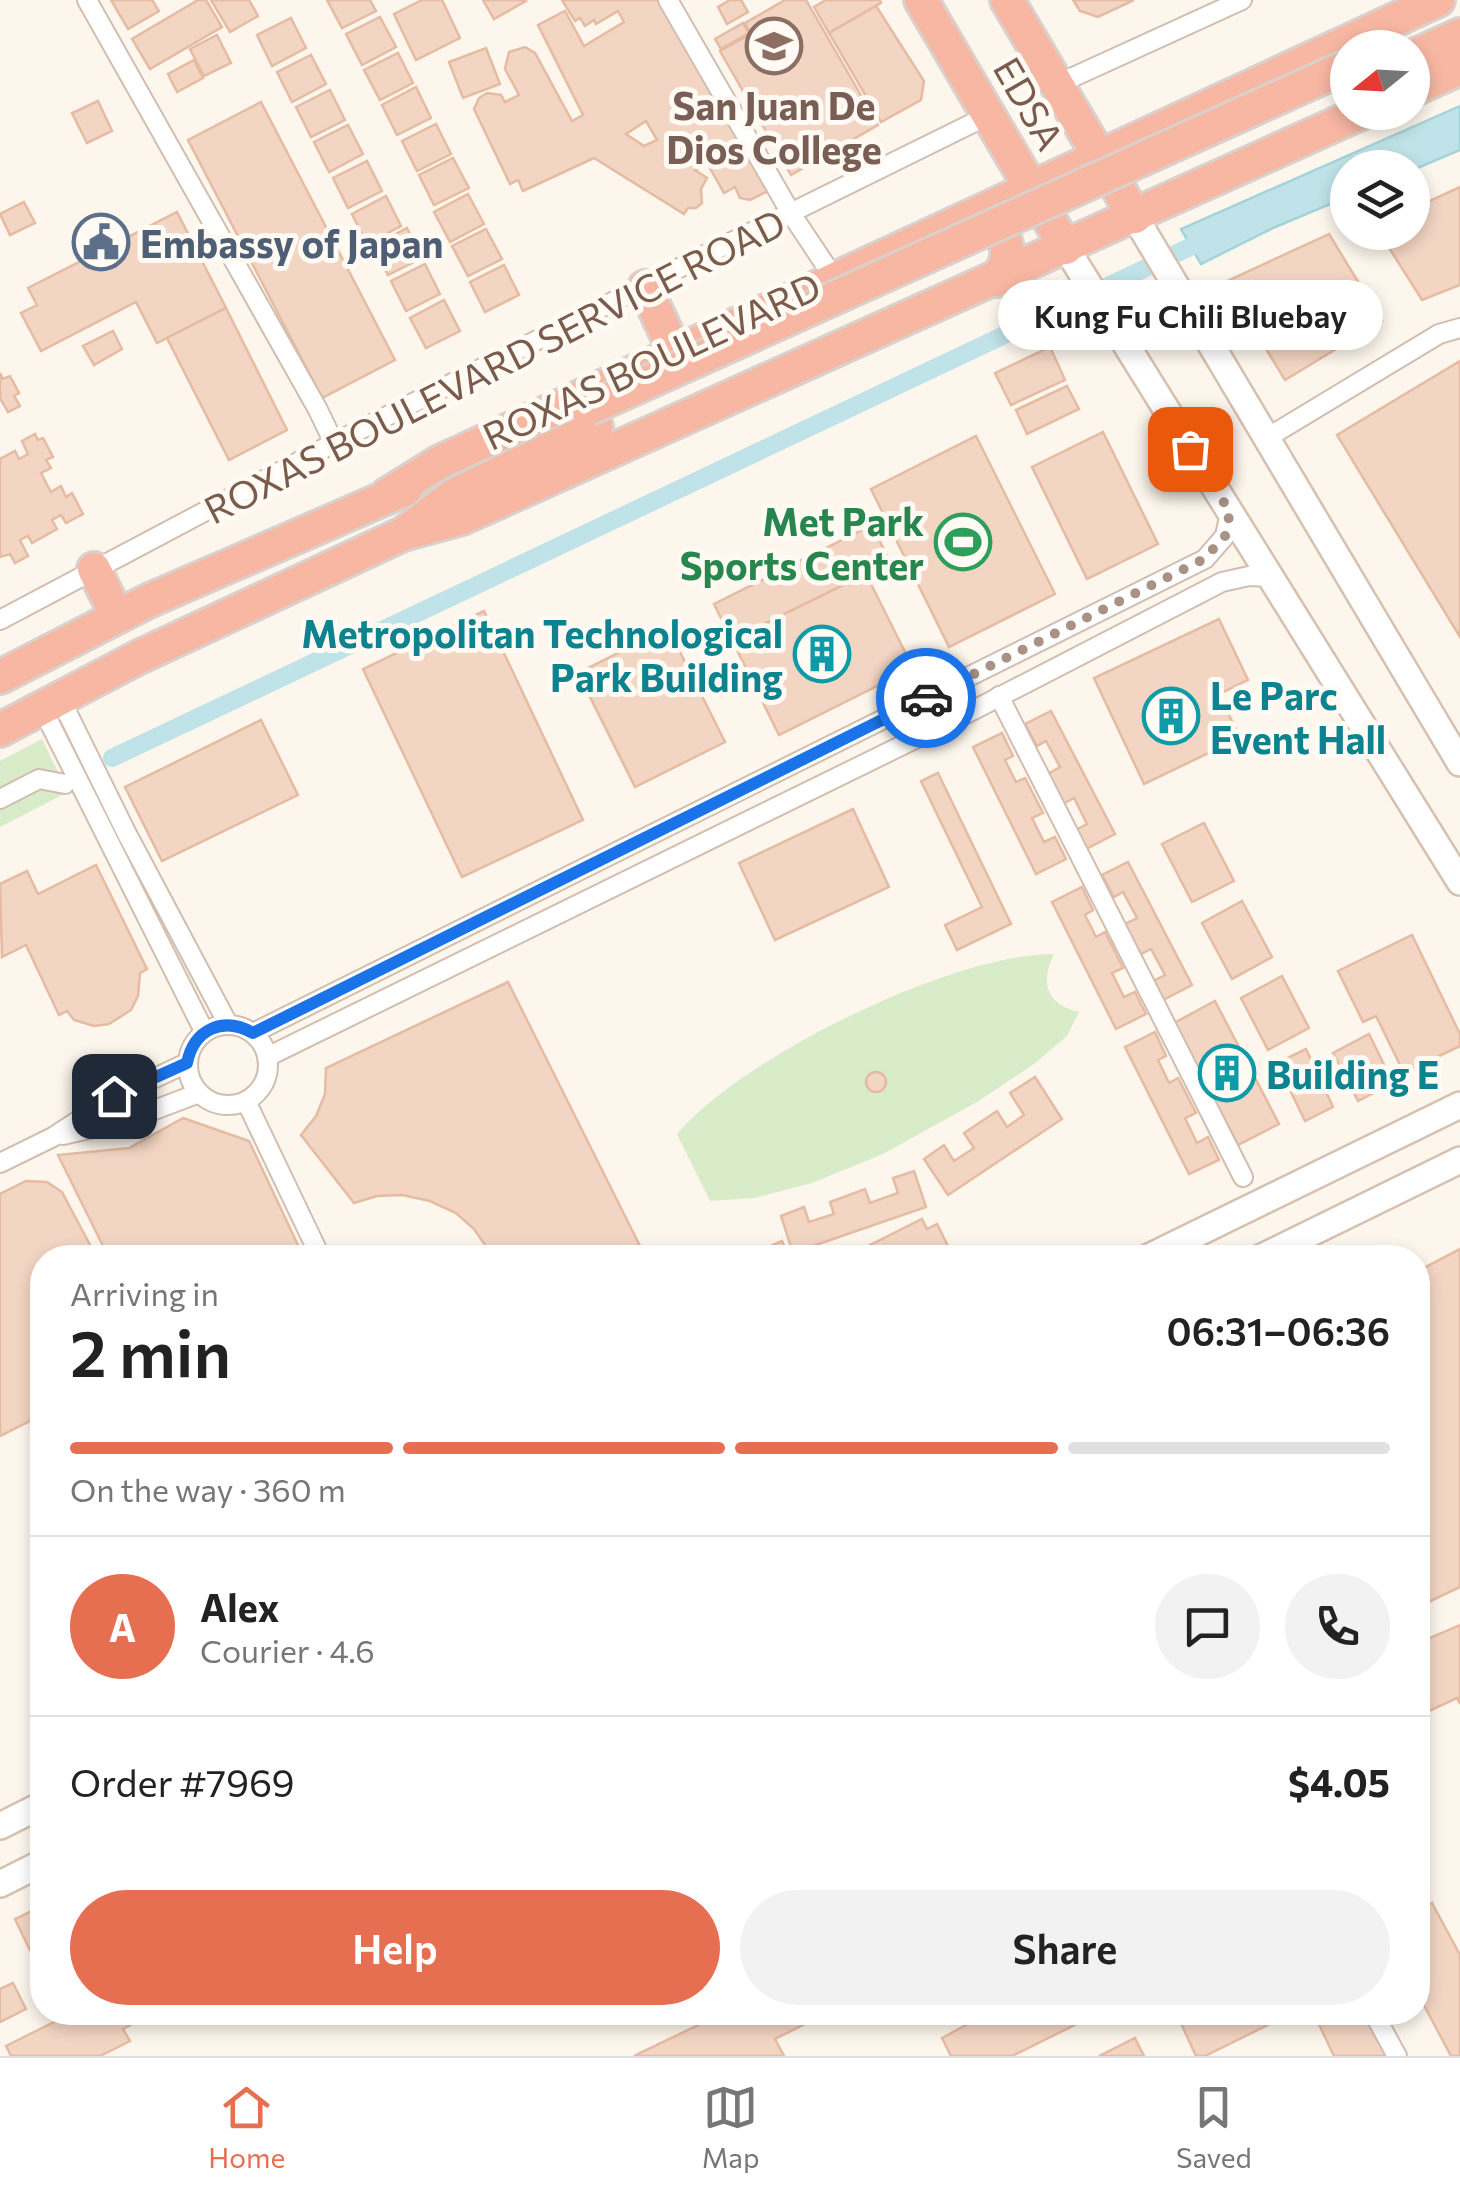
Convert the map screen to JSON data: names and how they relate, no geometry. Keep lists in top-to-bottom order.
{
  "streets": {
    "highway": ["EDSA", "ROXAS BOULEVARD"],
    "street": ["ROXAS BOULEVARD SERVICE ROAD"]
  },
  "crossings": [
    ["EDSA", "ROXAS BOULEVARD SERVICE ROAD"]
  ],
  "places": {
    "school or university": ["San Juan De Dios College"],
    "public building": ["Embassy of Japan"],
    "other": ["Kung Fu Chili Bluebay"],
    "sports": ["Met Park Sports Center"],
    "building": ["Metropolitan Technological Park Building", "Le Parc Event Hall", "Building E"]
  },
  "north": "left",
  "page": {
    "bubble": "Kung Fu Chili Bluebay",
    "heading": ["2 min", "Arriving in", "06:31–06:36"],
    "panel": [
      "Alex",
      "Courier · 4.6",
      "Order #7969",
      "$4.05"
    ],
    "bar": "On the way · 360 m",
    "round": "A",
    "buttons": ["Help", "Share"],
    "tabs": ["Home", "Map", "Saved"]
  }
}
